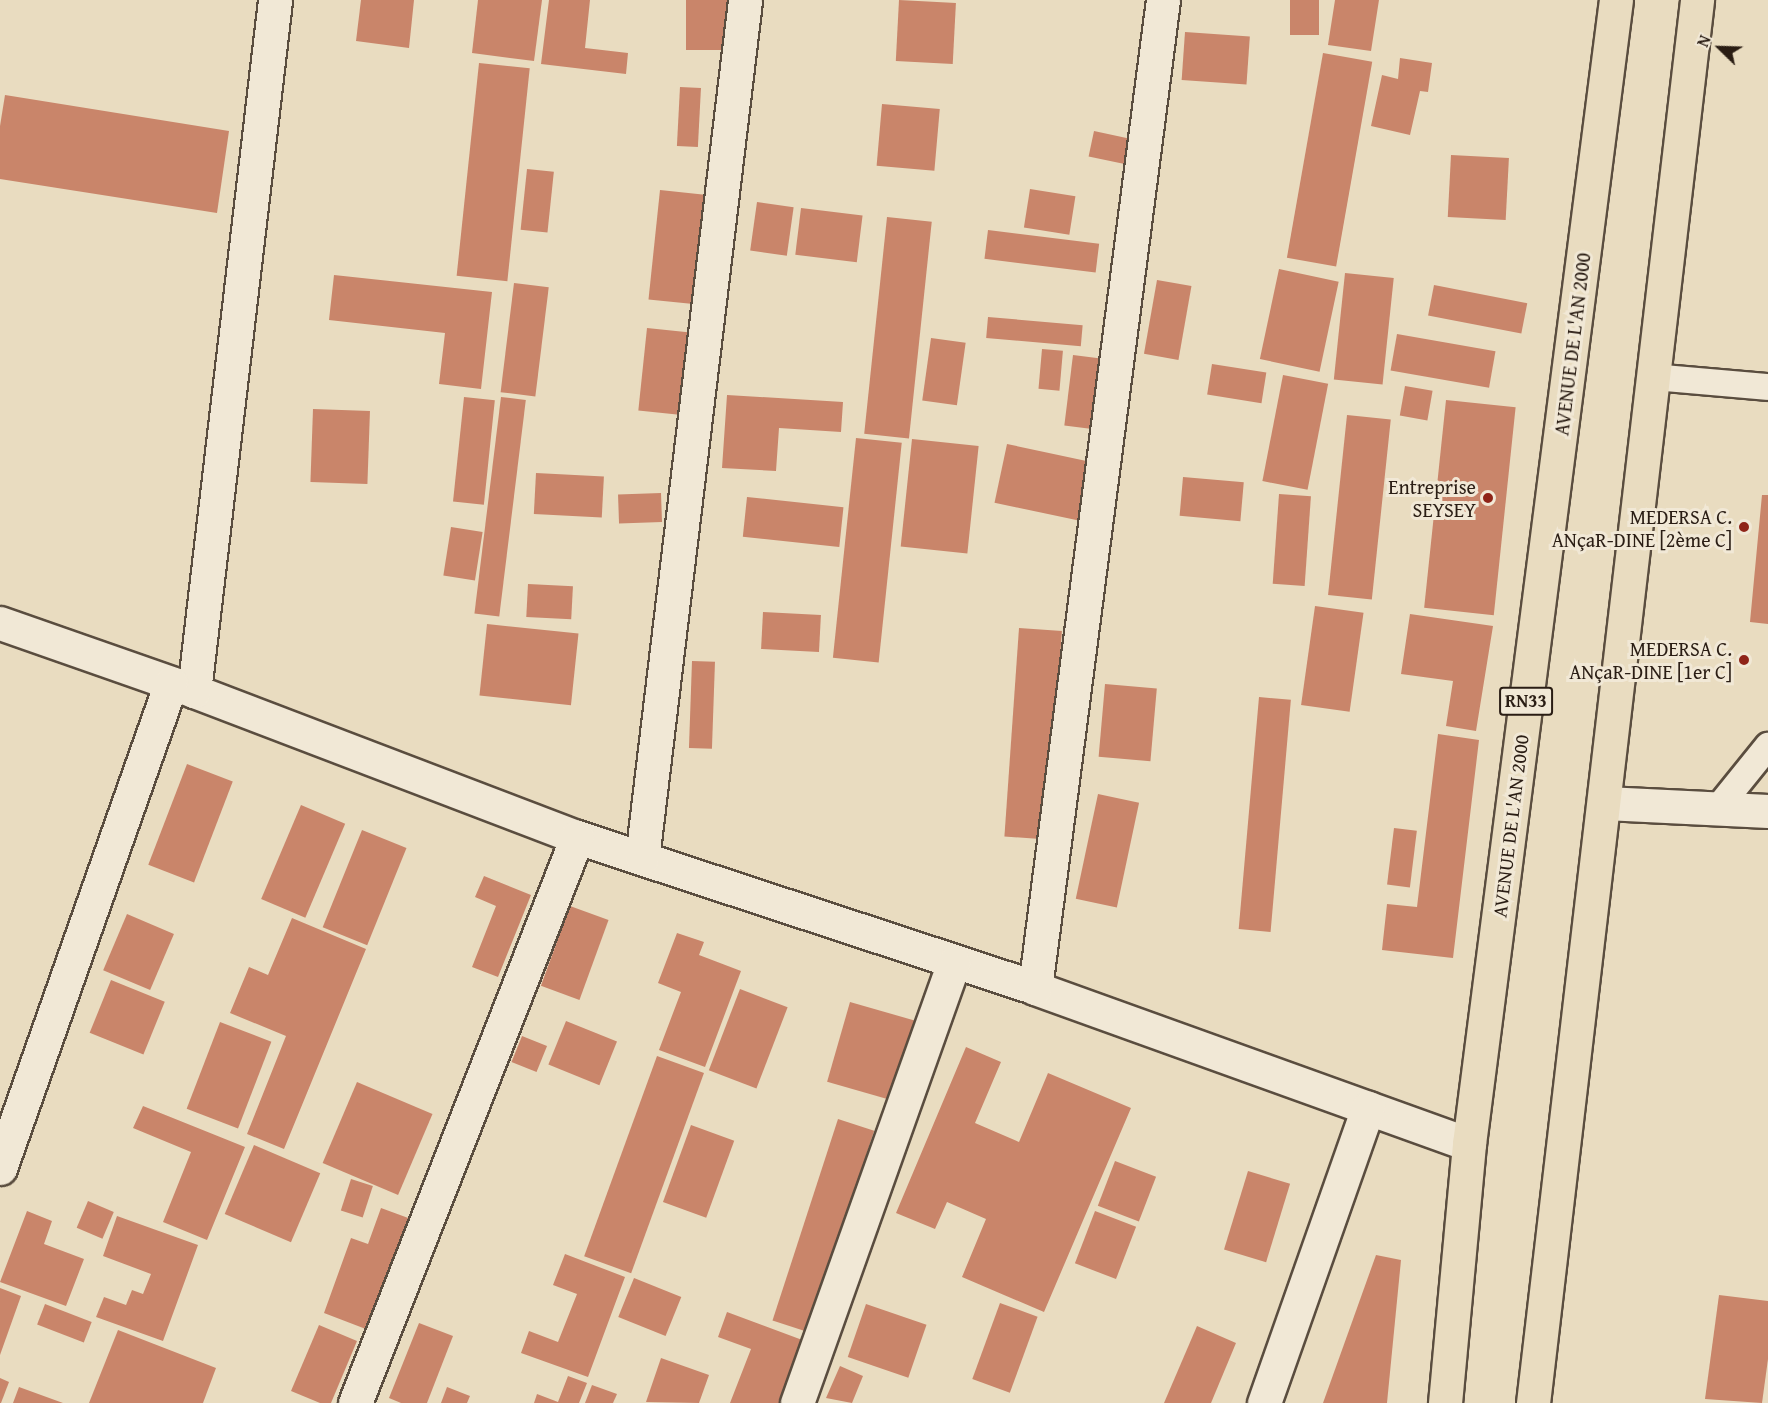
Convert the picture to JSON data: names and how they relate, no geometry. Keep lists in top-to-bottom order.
{
  "streets": {
    "main road": ["AVENUE DE L'AN 2000", "RN33"]
  },
  "places": ["Entreprise SEYSEY", "MEDERSA C. ANçaR-DINE [2ème C]", "MEDERSA C. ANçaR-DINE [1er C]"],
  "north": "top left"
}
